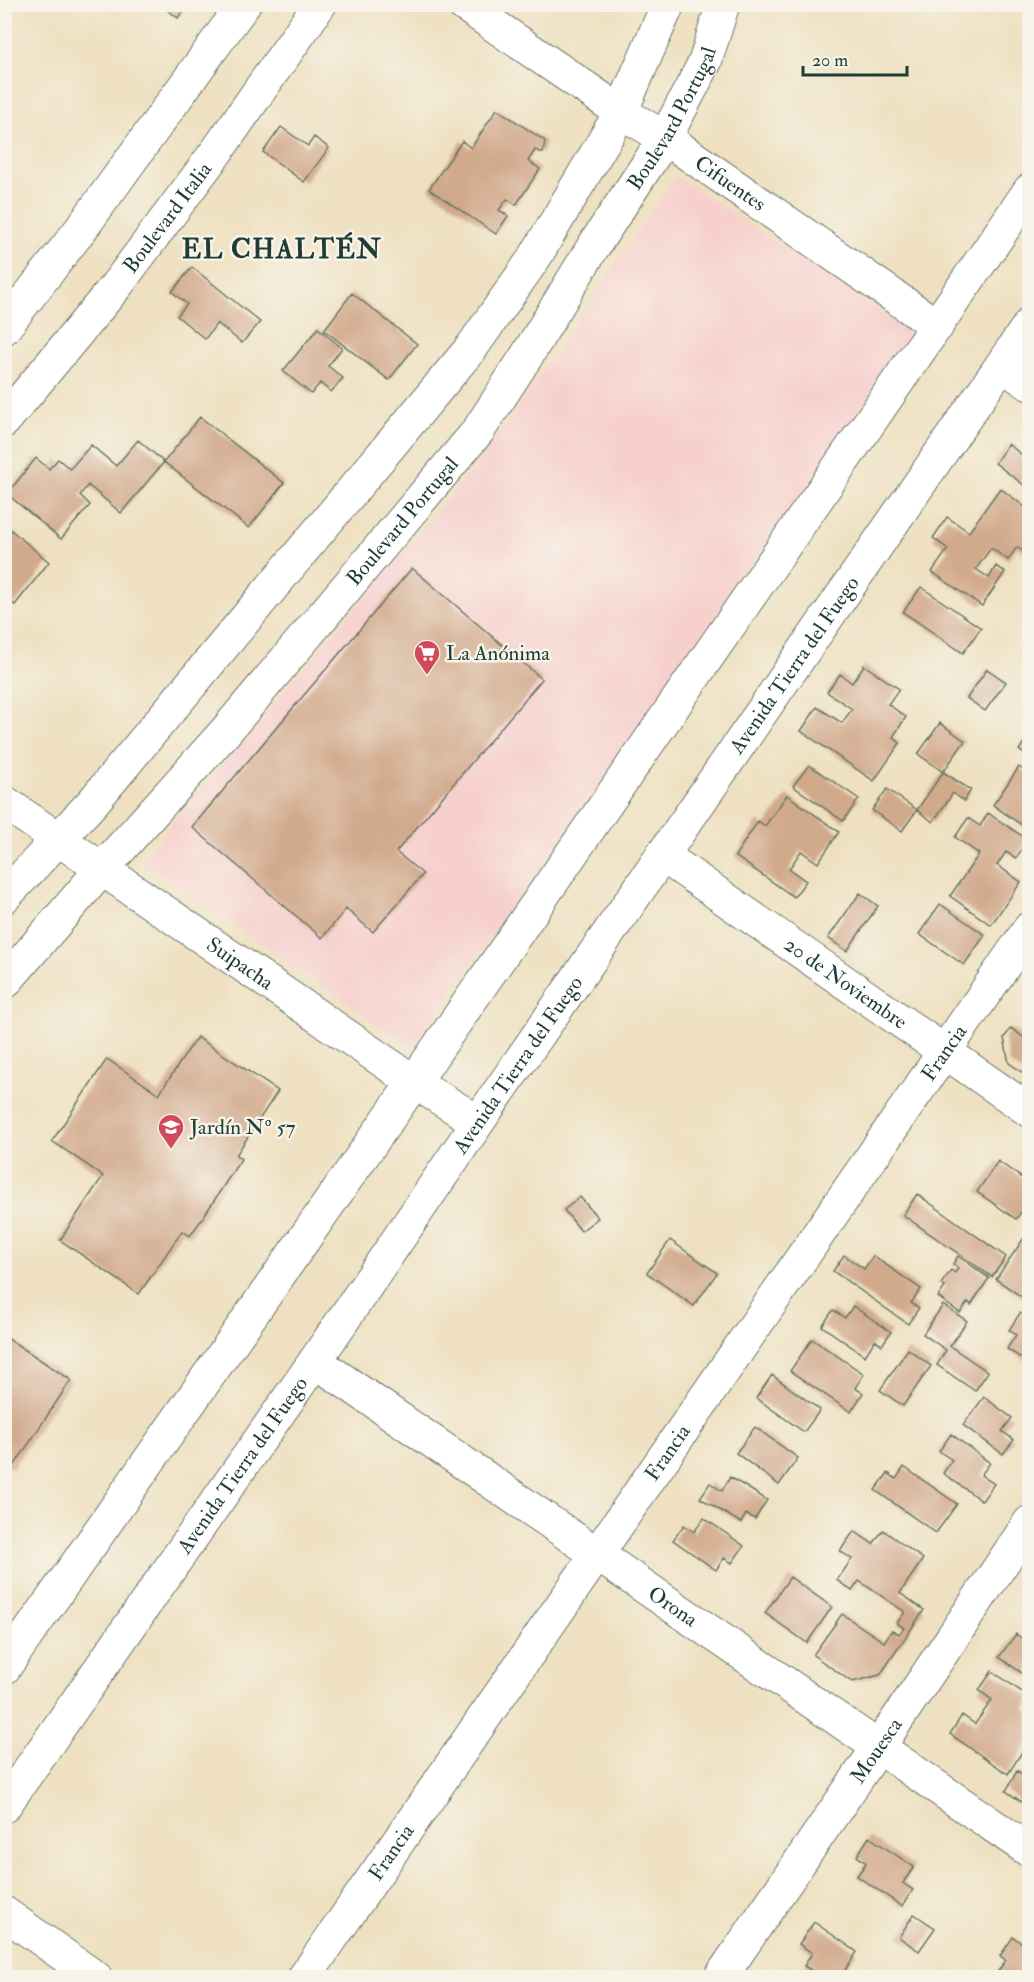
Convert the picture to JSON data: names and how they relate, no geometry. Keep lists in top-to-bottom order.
{
  "streets": {
    "street": [
      "Boulevard Portugal",
      "Cifuentes",
      "Boulevard Italia",
      "Avenida Tierra del Fuego",
      "Suipacha",
      "20 de Noviembre",
      "Francia",
      "Orona",
      "Mouesca"
    ]
  },
  "crossings": [
    ["Boulevard Portugal", "Cifuentes"],
    ["Boulevard Portugal", "Suipacha"],
    ["Avenida Tierra del Fuego", "Suipacha"],
    ["Avenida Tierra del Fuego", "20 de Noviembre"],
    ["Avenida Tierra del Fuego", "Orona"],
    ["20 de Noviembre", "Francia"],
    ["Francia", "Orona"],
    ["Orona", "Mouesca"]
  ],
  "districts": ["EL CHALTÉN"],
  "places": {
    "supermarket": ["La Anónima"],
    "school or university": ["Jardín Nº 57"]
  },
  "scale_bar": "20 m"
}
